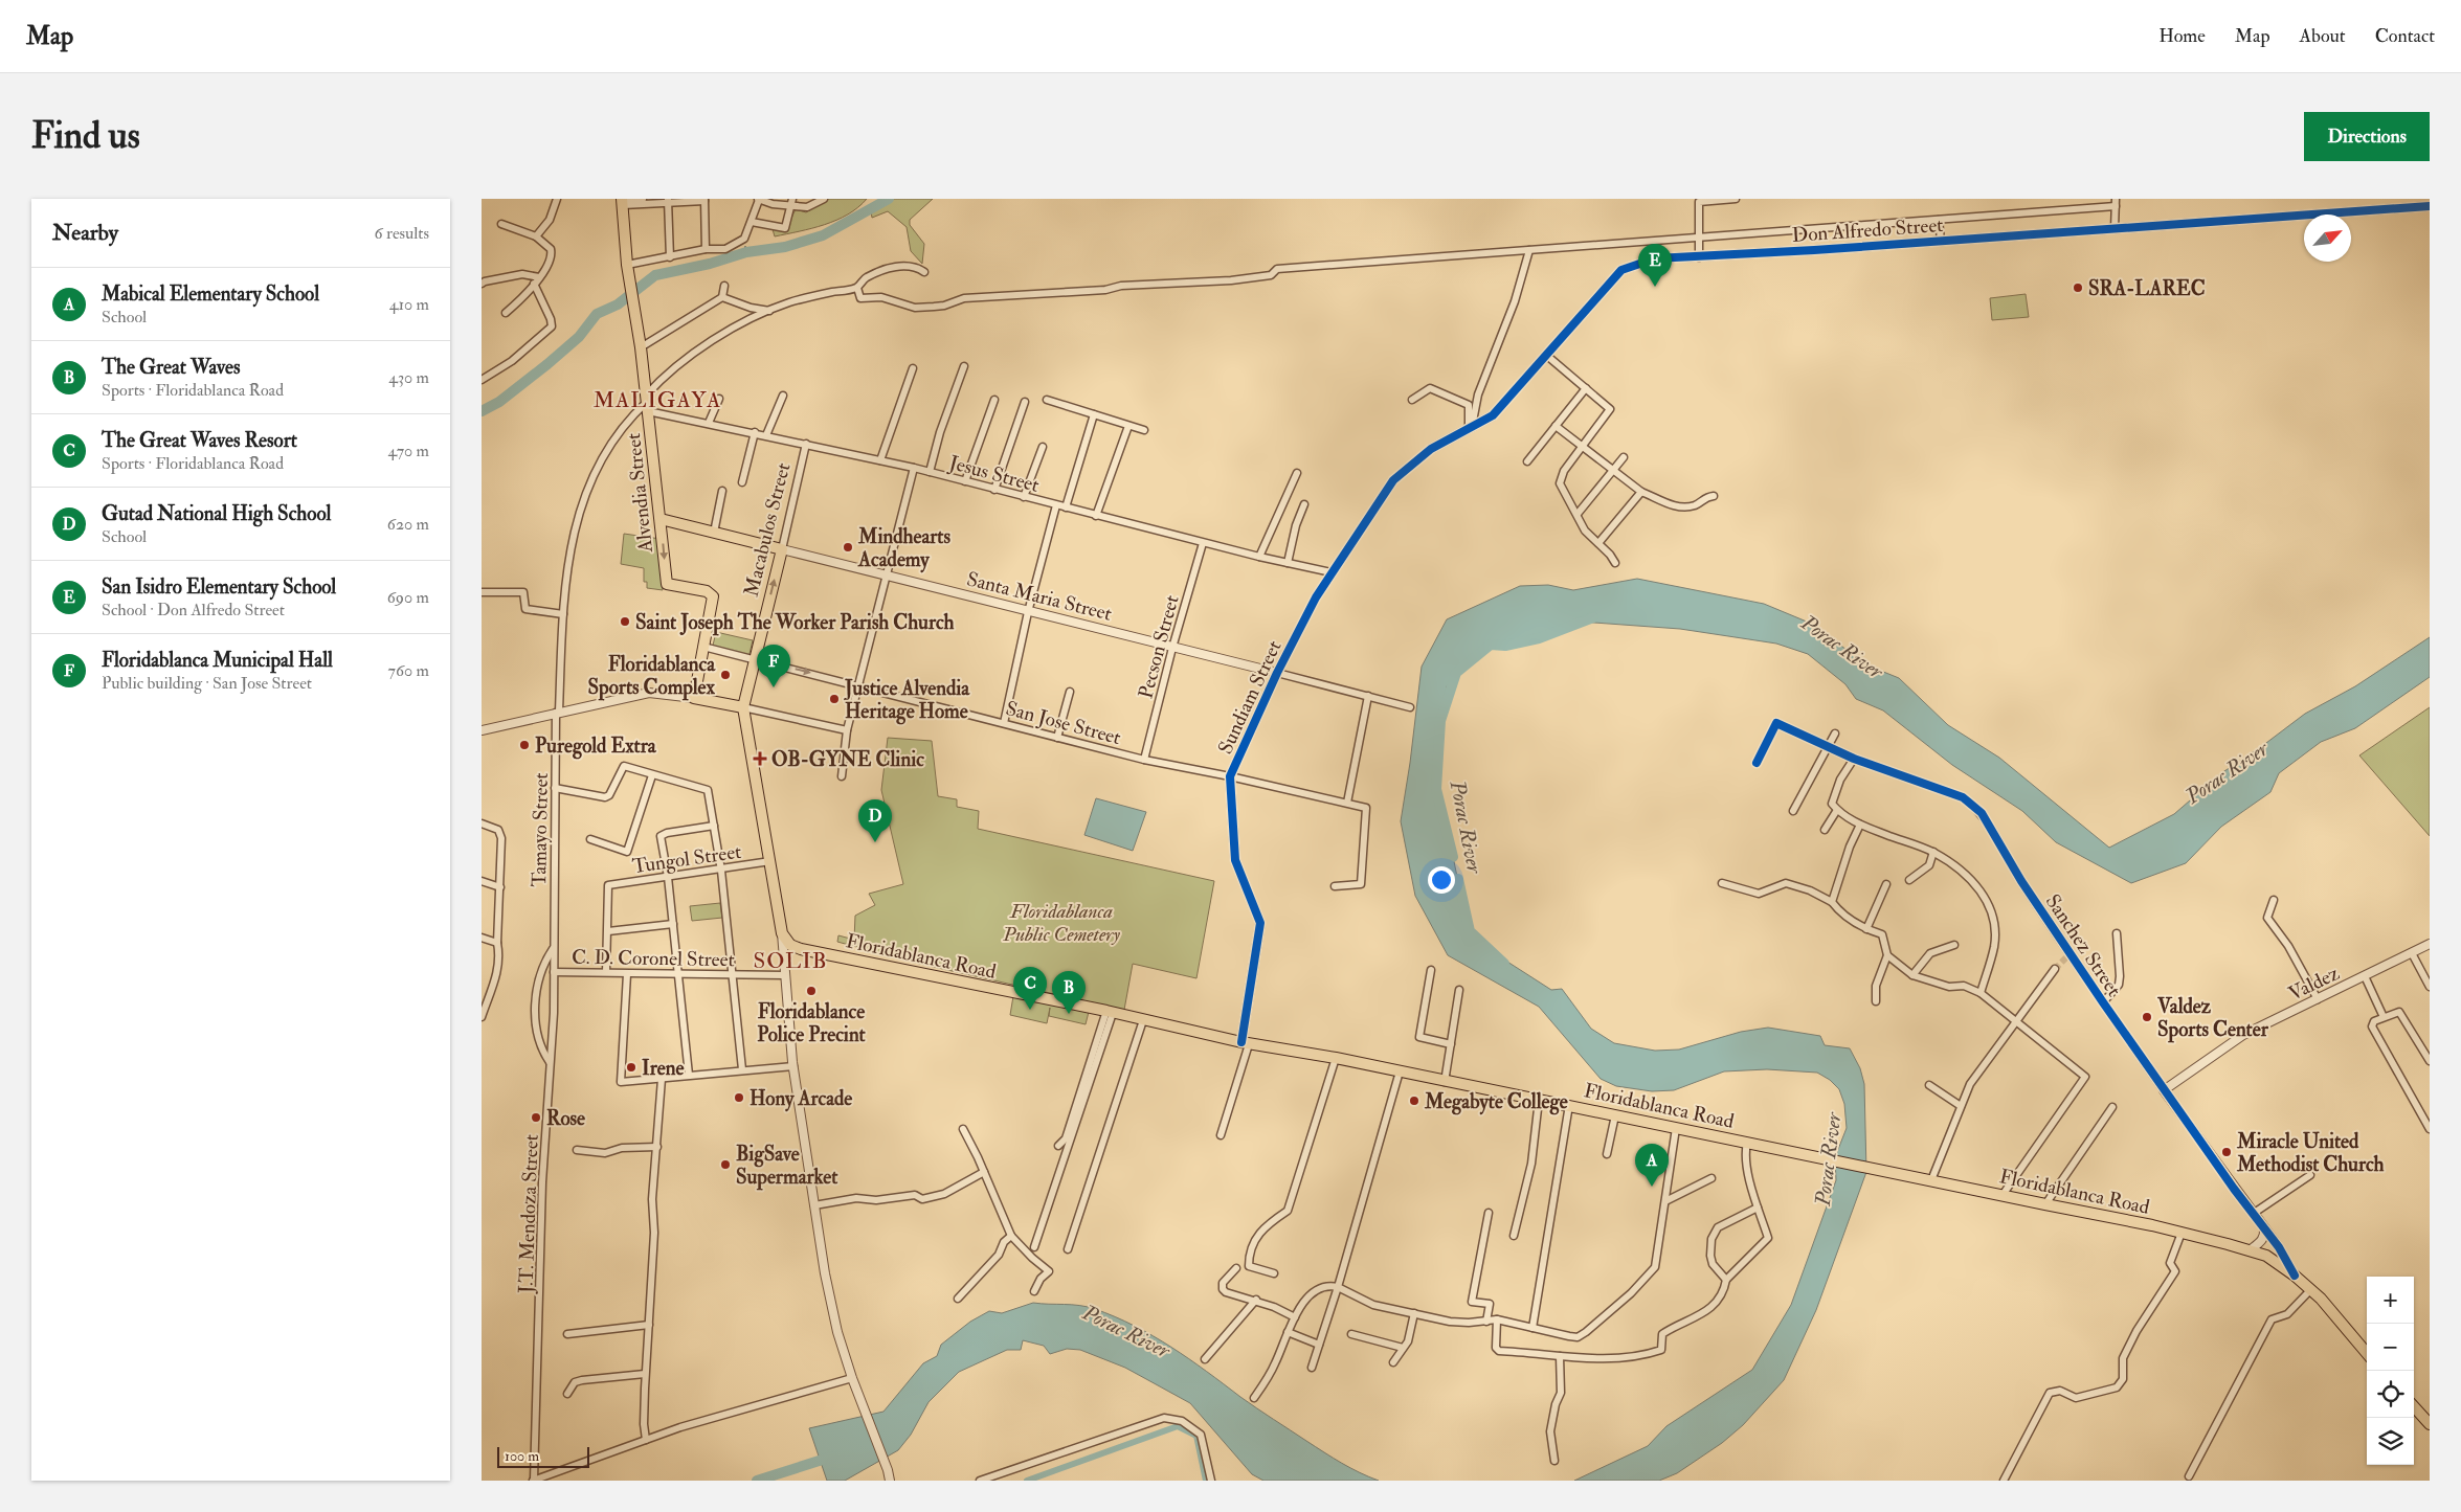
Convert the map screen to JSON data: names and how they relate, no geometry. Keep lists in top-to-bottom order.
{
  "streets": {
    "main road": [
      "Alvendia Street",
      "Macabulos Street",
      "Santa Maria Street",
      "Floridablanca Road"
    ],
    "street": [
      "Don Alfredo Street",
      "Jesus Street",
      "Pecson Street",
      "Sundiam Street",
      "San Jose Street",
      "Tamayo Street",
      "Tungol Street",
      "Sanchez Street",
      "C. D. Coronel Street",
      "Valdez",
      "J.T. Mendoza Street"
    ]
  },
  "crossings": [
    ["Don Alfredo Street", "Sundiam Street"],
    ["Jesus Street", "Alvendia Street"],
    ["Jesus Street", "Macabulos Street"],
    ["Jesus Street", "Pecson Street"],
    ["Jesus Street", "Sundiam Street"],
    ["Jesus Street", "Tamayo Street"],
    ["Alvendia Street", "Santa Maria Street"],
    ["Alvendia Street", "San Jose Street"],
    ["Alvendia Street", "Tamayo Street"],
    ["Macabulos Street", "Santa Maria Street"],
    ["Macabulos Street", "San Jose Street"],
    ["Macabulos Street", "Tungol Street"],
    ["Macabulos Street", "Floridablanca Road"],
    ["Santa Maria Street", "Pecson Street"],
    ["Santa Maria Street", "Sundiam Street"],
    ["Pecson Street", "San Jose Street"],
    ["Sundiam Street", "San Jose Street"],
    ["Sundiam Street", "Floridablanca Road"],
    ["Tamayo Street", "J.T. Mendoza Street"],
    ["Sanchez Street", "Floridablanca Road"],
    ["Sanchez Street", "Valdez"],
    ["C. D. Coronel Street", "J.T. Mendoza Street"]
  ],
  "districts": ["MALIGAYA", "SOLIB"],
  "water": ["Porac River"],
  "parks": ["Floridablanca Public Cemetery"],
  "places": {
    "other": [
      "SRA-LAREC",
      "Mindhearts Academy",
      "Saint Joseph The Worker Parish Church",
      "Floridablanca Sports Complex",
      "Justice Alvendia Heritage Home",
      "Puregold Extra",
      "Floridablance Police Precint",
      "Valdez Sports Center",
      "Irene",
      "Hony Arcade",
      "Megabyte College",
      "Rose",
      "Miracle United Methodist Church",
      "BigSave Supermarket"
    ],
    "health": ["OB-GYNE Clinic"]
  },
  "scale_bar": "100 m",
  "north": "top right",
  "page": {
    "header": "Map",
    "nav": [
      "Home",
      "Map",
      "About",
      "Contact"
    ],
    "buttons": "Directions",
    "title": "Find us",
    "heading": ["Nearby", "6 results"],
    "pins": [
      "E",
      "F",
      "D",
      "C",
      "B",
      "A"
    ],
    "list": [
      {
        "mark": "A",
        "name": "Mabical Elementary School",
        "note": "School",
        "value": "410 m"
      },
      {
        "mark": "B",
        "name": "The Great Waves",
        "note": "Sports · Floridablanca Road",
        "value": "430 m"
      },
      {
        "mark": "C",
        "name": "The Great Waves Resort",
        "note": "Sports · Floridablanca Road",
        "value": "470 m"
      },
      {
        "mark": "D",
        "name": "Gutad National High School",
        "note": "School",
        "value": "620 m"
      },
      {
        "mark": "E",
        "name": "San Isidro Elementary School",
        "note": "School · Don Alfredo Street",
        "value": "690 m"
      },
      {
        "mark": "F",
        "name": "Floridablanca Municipal Hall",
        "note": "Public building · San Jose Street",
        "value": "760 m"
      }
    ],
    "map_buttons": ["+", "−"],
    "scale": "100 m"
  }
}
